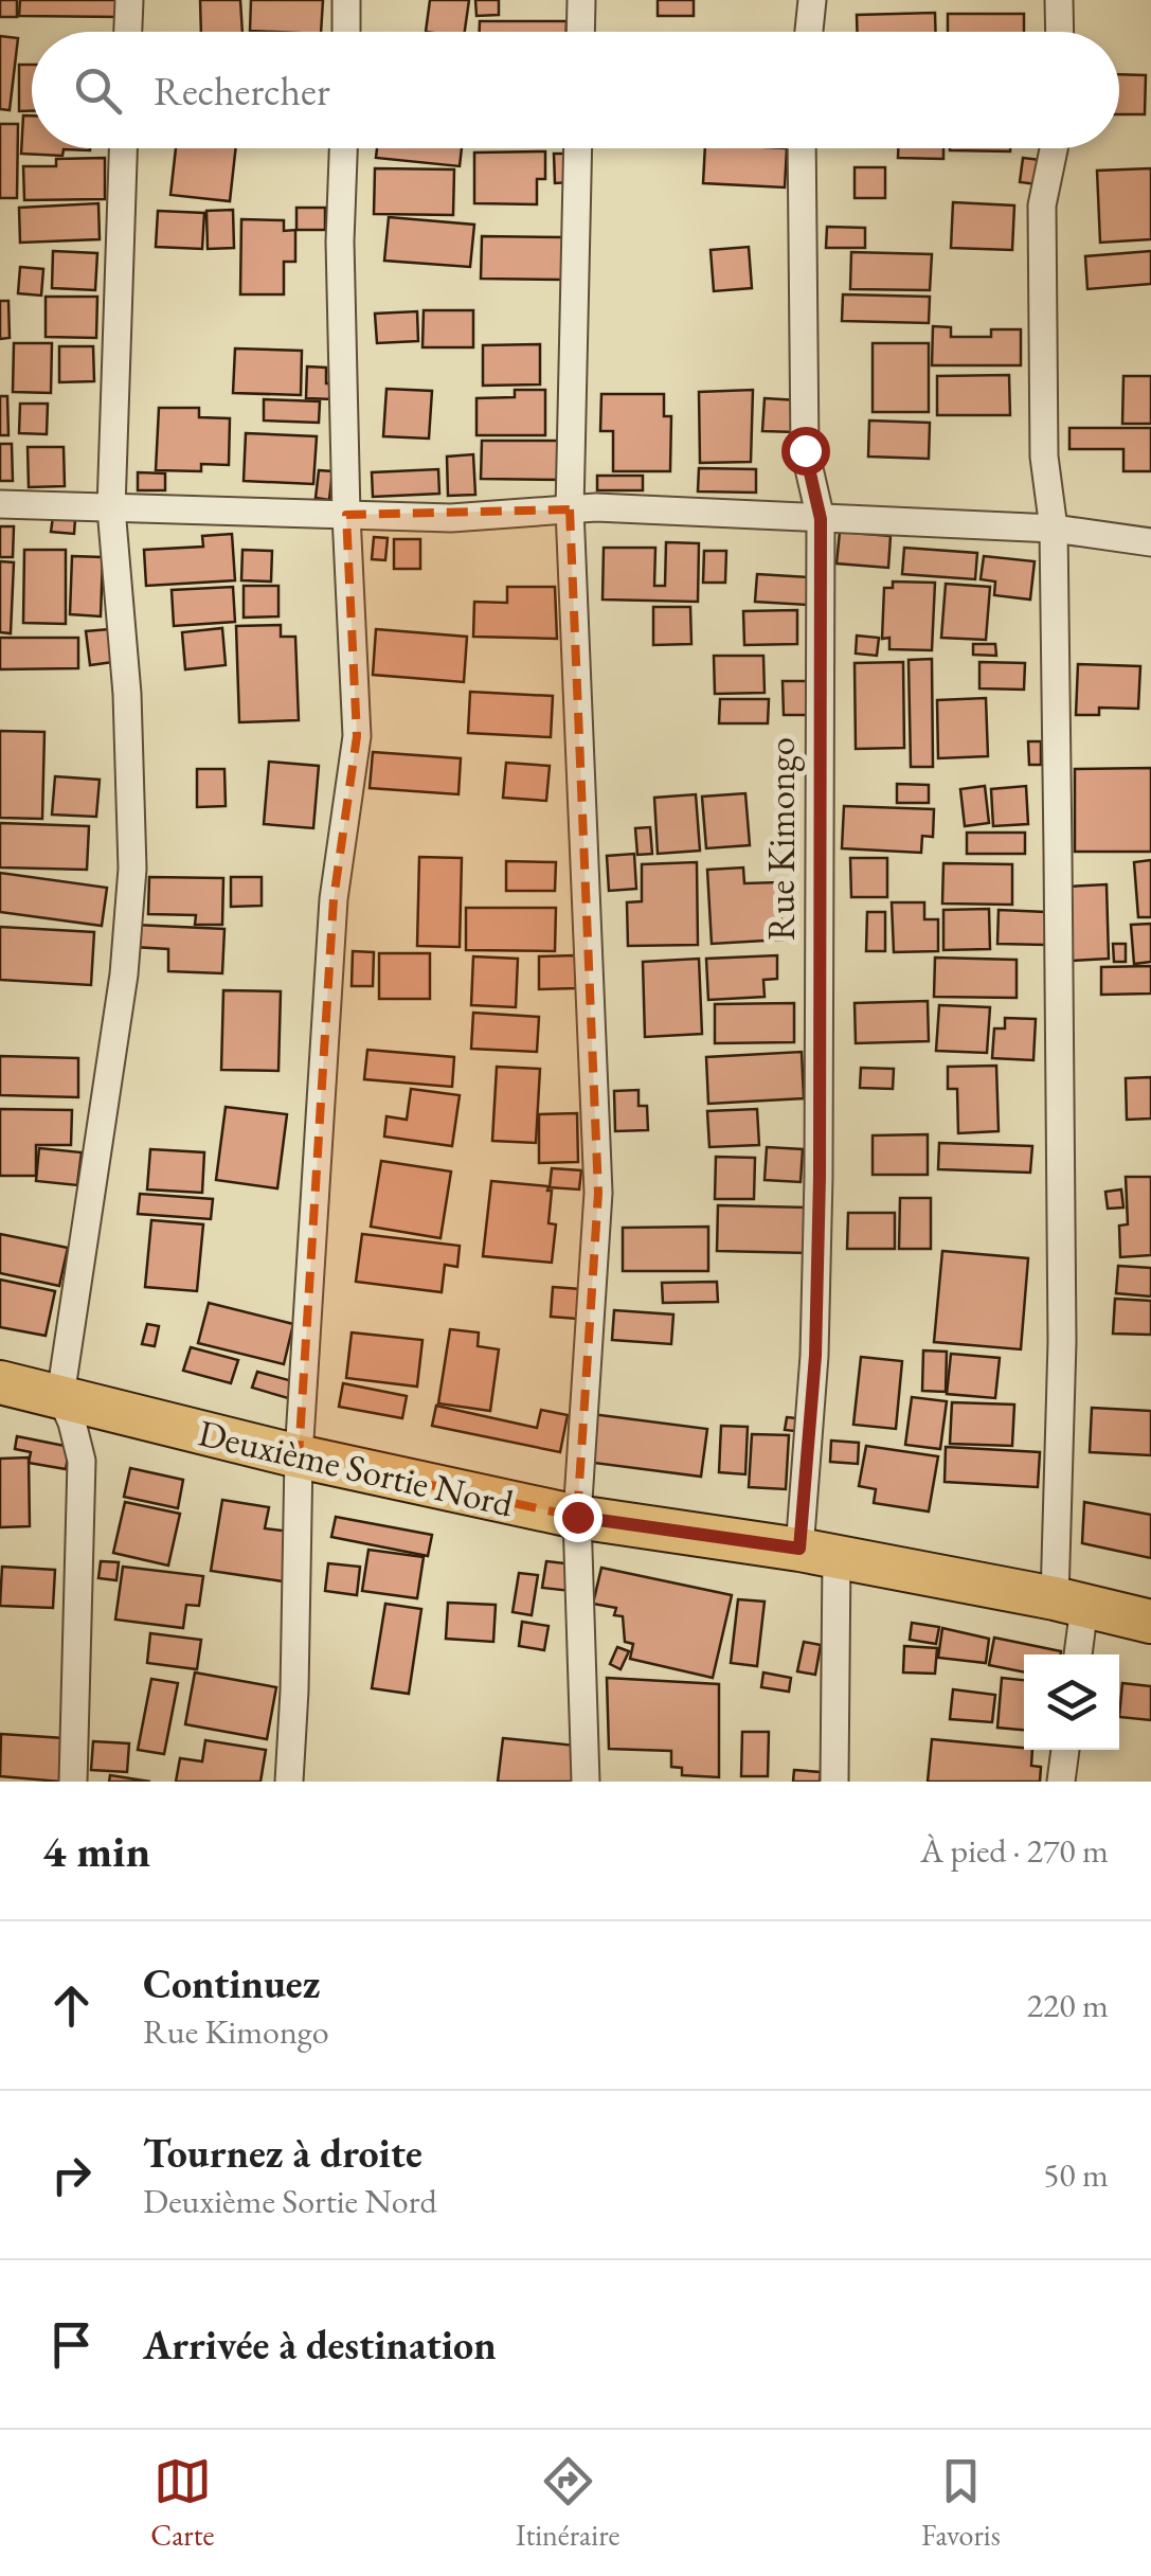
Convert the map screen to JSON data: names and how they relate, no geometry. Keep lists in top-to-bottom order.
{
  "streets": {
    "main road": ["Deuxième Sortie Nord"],
    "street": ["Rue Kimongo"]
  },
  "crossings": [
    ["Rue Kimongo", "Deuxième Sortie Nord"]
  ],
  "page": {
    "search": "Rechercher",
    "heading": ["4 min", "À pied · 270 m"],
    "list": [
      ["Continuez", "Rue Kimongo", "220 m"],
      ["Tournez à droite", "Deuxième Sortie Nord", "50 m"],
      "Arrivée à destination"
    ],
    "nav": ["Carte", "Itinéraire", "Favoris"]
  }
}
